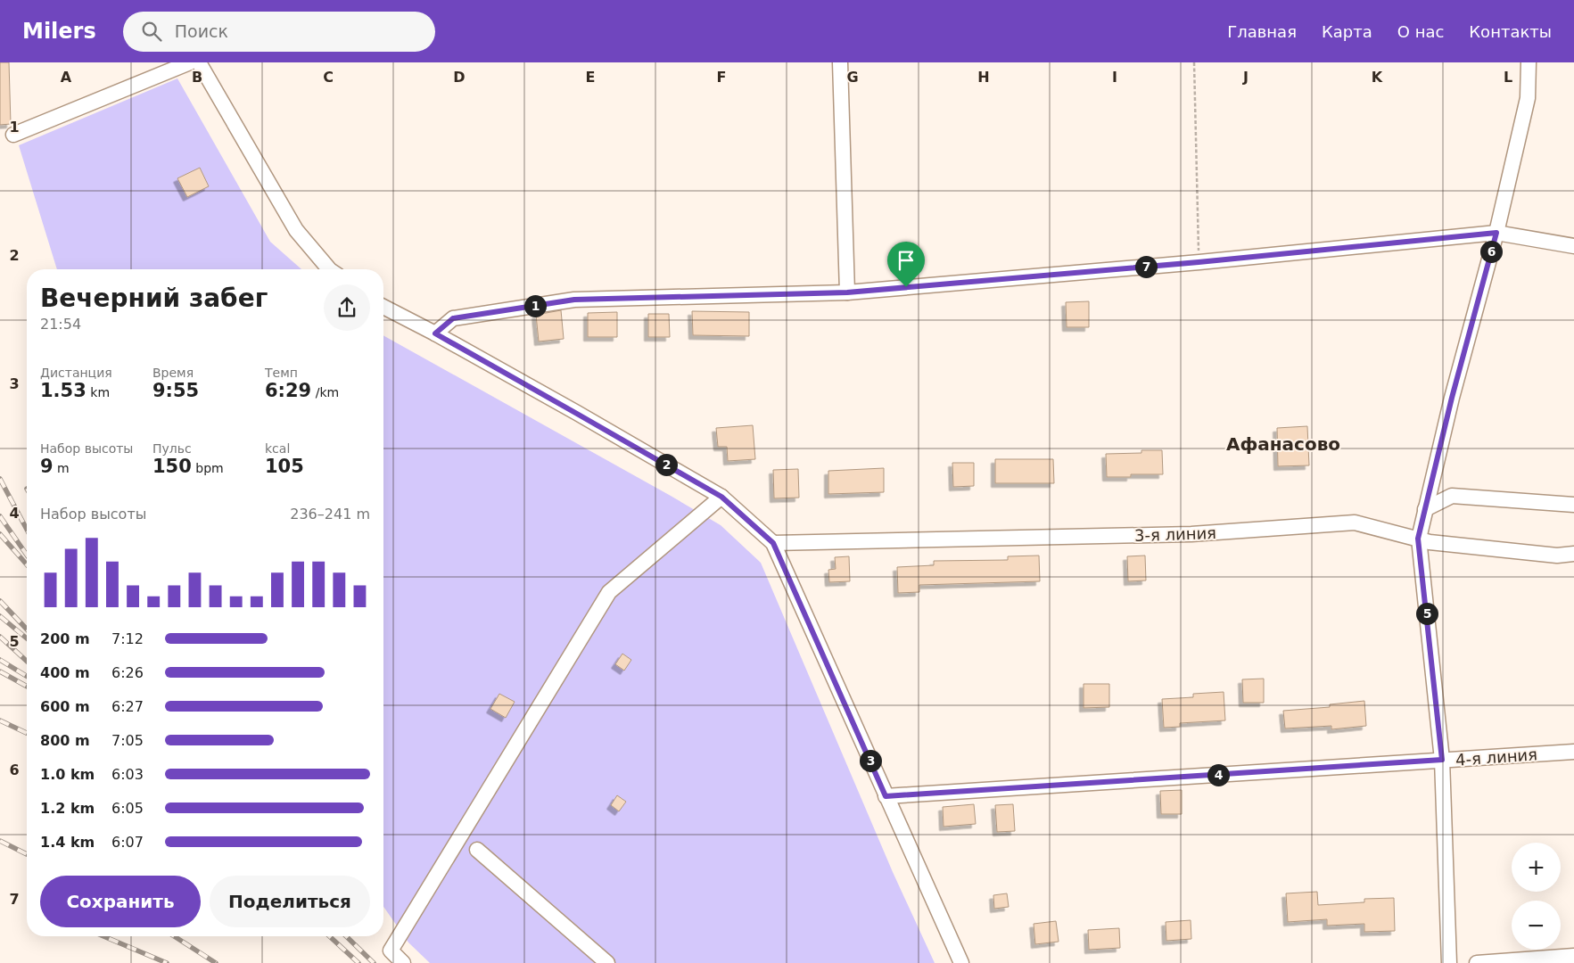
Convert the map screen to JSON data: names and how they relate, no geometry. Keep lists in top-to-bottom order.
{
  "streets": {
    "street": ["3-я линия", "4-я линия"]
  },
  "districts": ["Афанасово"],
  "page": {
    "header": "Milers",
    "search": "Поиск",
    "nav": [
      "Главная",
      "Карта",
      "О нас",
      "Контакты"
    ],
    "pins": [
      "6",
      "7",
      "1",
      "2",
      "5",
      "3",
      "4"
    ],
    "heading": ["Вечерний забег", "21:54"],
    "stats": [
      ["Дистанция", "1.53 km"],
      ["Время", "9:55"],
      ["Темп", "6:29 /km"],
      ["Набор высоты", "9 m"],
      ["Пульс", "150 bpm"],
      ["kcal", "105"]
    ],
    "chart": ["Набор высоты", "236–241 m"],
    "list": [
      {
        "name": "200 m",
        "note": "7:12"
      },
      {
        "name": "400 m",
        "note": "6:26"
      },
      {
        "name": "600 m",
        "note": "6:27"
      },
      {
        "name": "800 m",
        "note": "7:05"
      },
      {
        "name": "1.0 km",
        "note": "6:03"
      },
      {
        "name": "1.2 km",
        "note": "6:05"
      },
      {
        "name": "1.4 km",
        "note": "6:07"
      }
    ],
    "map_buttons": ["+", "−"],
    "buttons": ["Сохранить", "Поделиться"]
  },
  "grid": {
    "columns": [
      "A",
      "B",
      "C",
      "D",
      "E",
      "F",
      "G",
      "H",
      "I",
      "J",
      "K",
      "L"
    ],
    "rows": [
      "1",
      "2",
      "3",
      "4",
      "5",
      "6",
      "7"
    ]
  }
}
